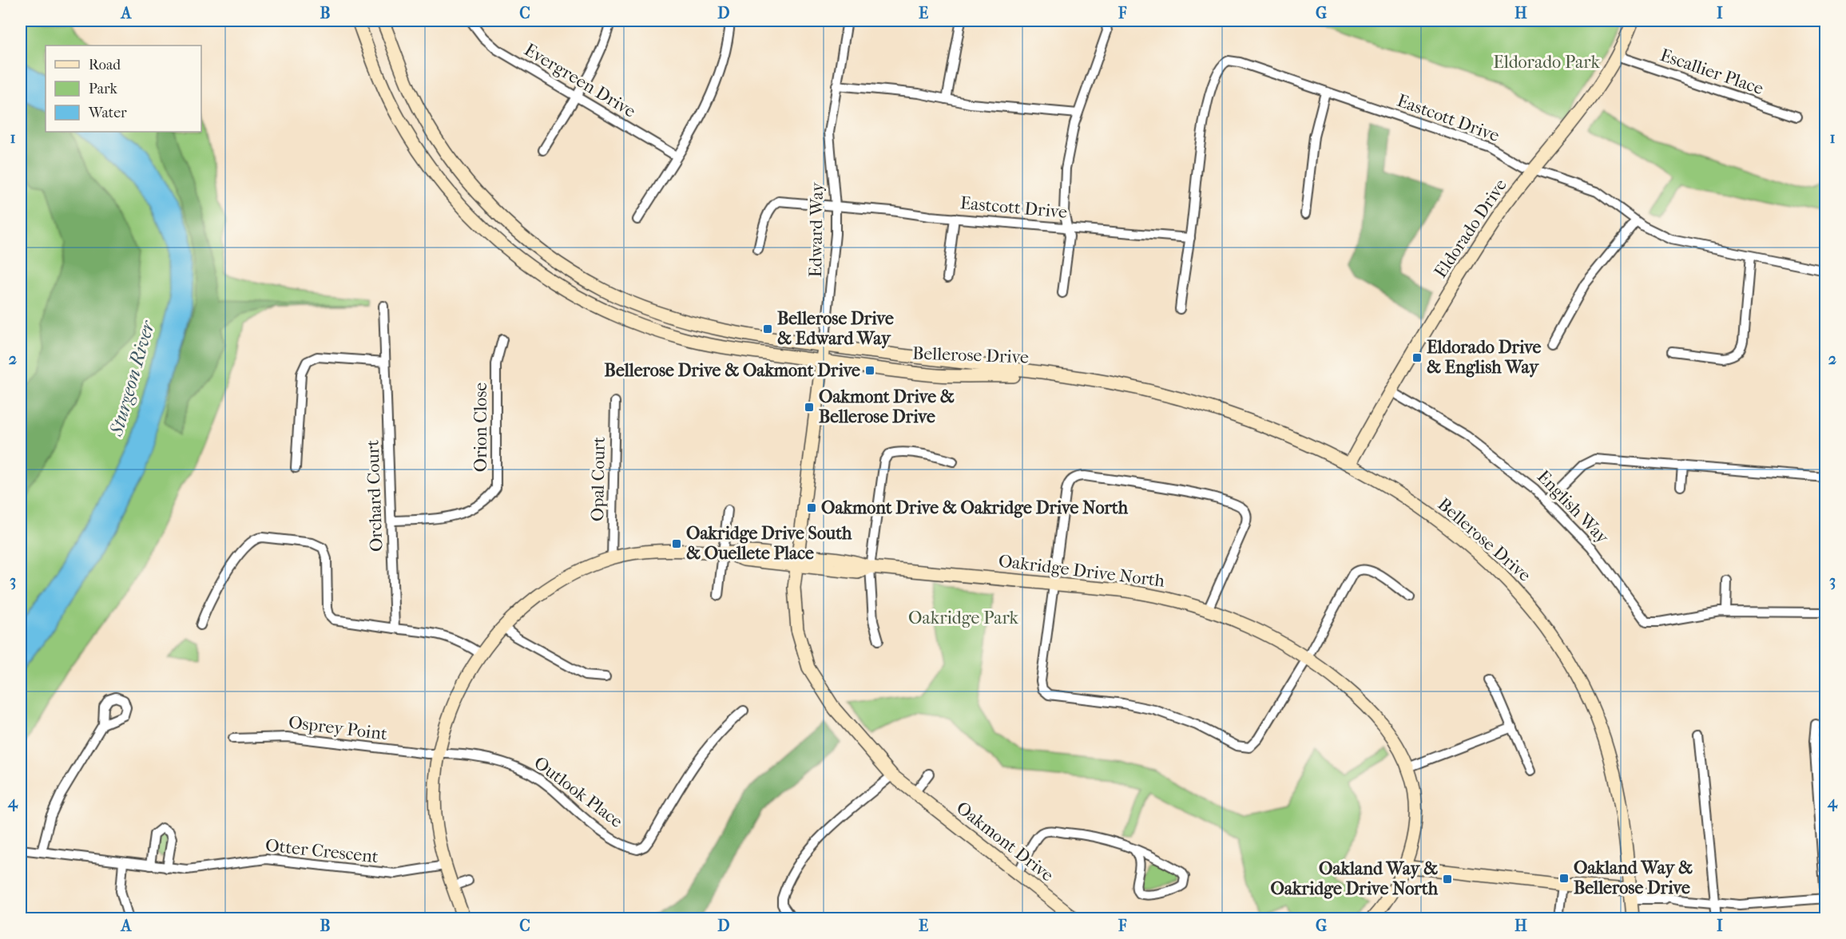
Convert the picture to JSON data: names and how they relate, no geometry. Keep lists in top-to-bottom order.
{
  "streets": {
    "street": [
      "Escallier Place",
      "Evergreen Drive",
      "Eastcott Drive",
      "Eldorado Drive",
      "Edward Way",
      "Bellerose Drive",
      "Orion Close",
      "Opal Court",
      "Orchard Court",
      "English Way",
      "Oakridge Drive North",
      "Osprey Point",
      "Outlook Place",
      "Oakmont Drive",
      "Otter Crescent"
    ]
  },
  "crossings": [
    ["Escallier Place", "Eldorado Drive"],
    ["Eastcott Drive", "Eldorado Drive"],
    ["Eastcott Drive", "Edward Way"],
    ["Eldorado Drive", "Bellerose Drive"],
    ["Eldorado Drive", "English Way"],
    ["Edward Way", "Bellerose Drive"],
    ["Edward Way", "Oakmont Drive"],
    ["Bellerose Drive", "Oakmont Drive"],
    ["Orion Close", "Orchard Court"],
    ["Opal Court", "Oakridge Drive North"],
    ["Oakridge Drive North", "Osprey Point"],
    ["Oakridge Drive North", "Outlook Place"],
    ["Oakridge Drive North", "Oakmont Drive"],
    ["Oakridge Drive North", "Otter Crescent"],
    ["Osprey Point", "Outlook Place"]
  ],
  "water": ["Sturgeon River"],
  "parks": ["Eldorado Park", "Oakridge Park"],
  "places": {
    "transit": [
      "Bellerose Drive & Edward Way",
      "Eldorado Drive & English Way",
      "Bellerose Drive & Oakmont Drive",
      "Oakmont Drive & Bellerose Drive",
      "Oakmont Drive & Oakridge Drive North",
      "Oakridge Drive South & Ouellete Place",
      "Oakland Way & Bellerose Drive",
      "Oakland Way & Oakridge Drive North"
    ]
  },
  "legend": ["Road", "Park", "Water"],
  "grid": {
    "columns": [
      "A",
      "B",
      "C",
      "D",
      "E",
      "F",
      "G",
      "H",
      "I"
    ],
    "rows": [
      "1",
      "2",
      "3",
      "4"
    ]
  }
}
